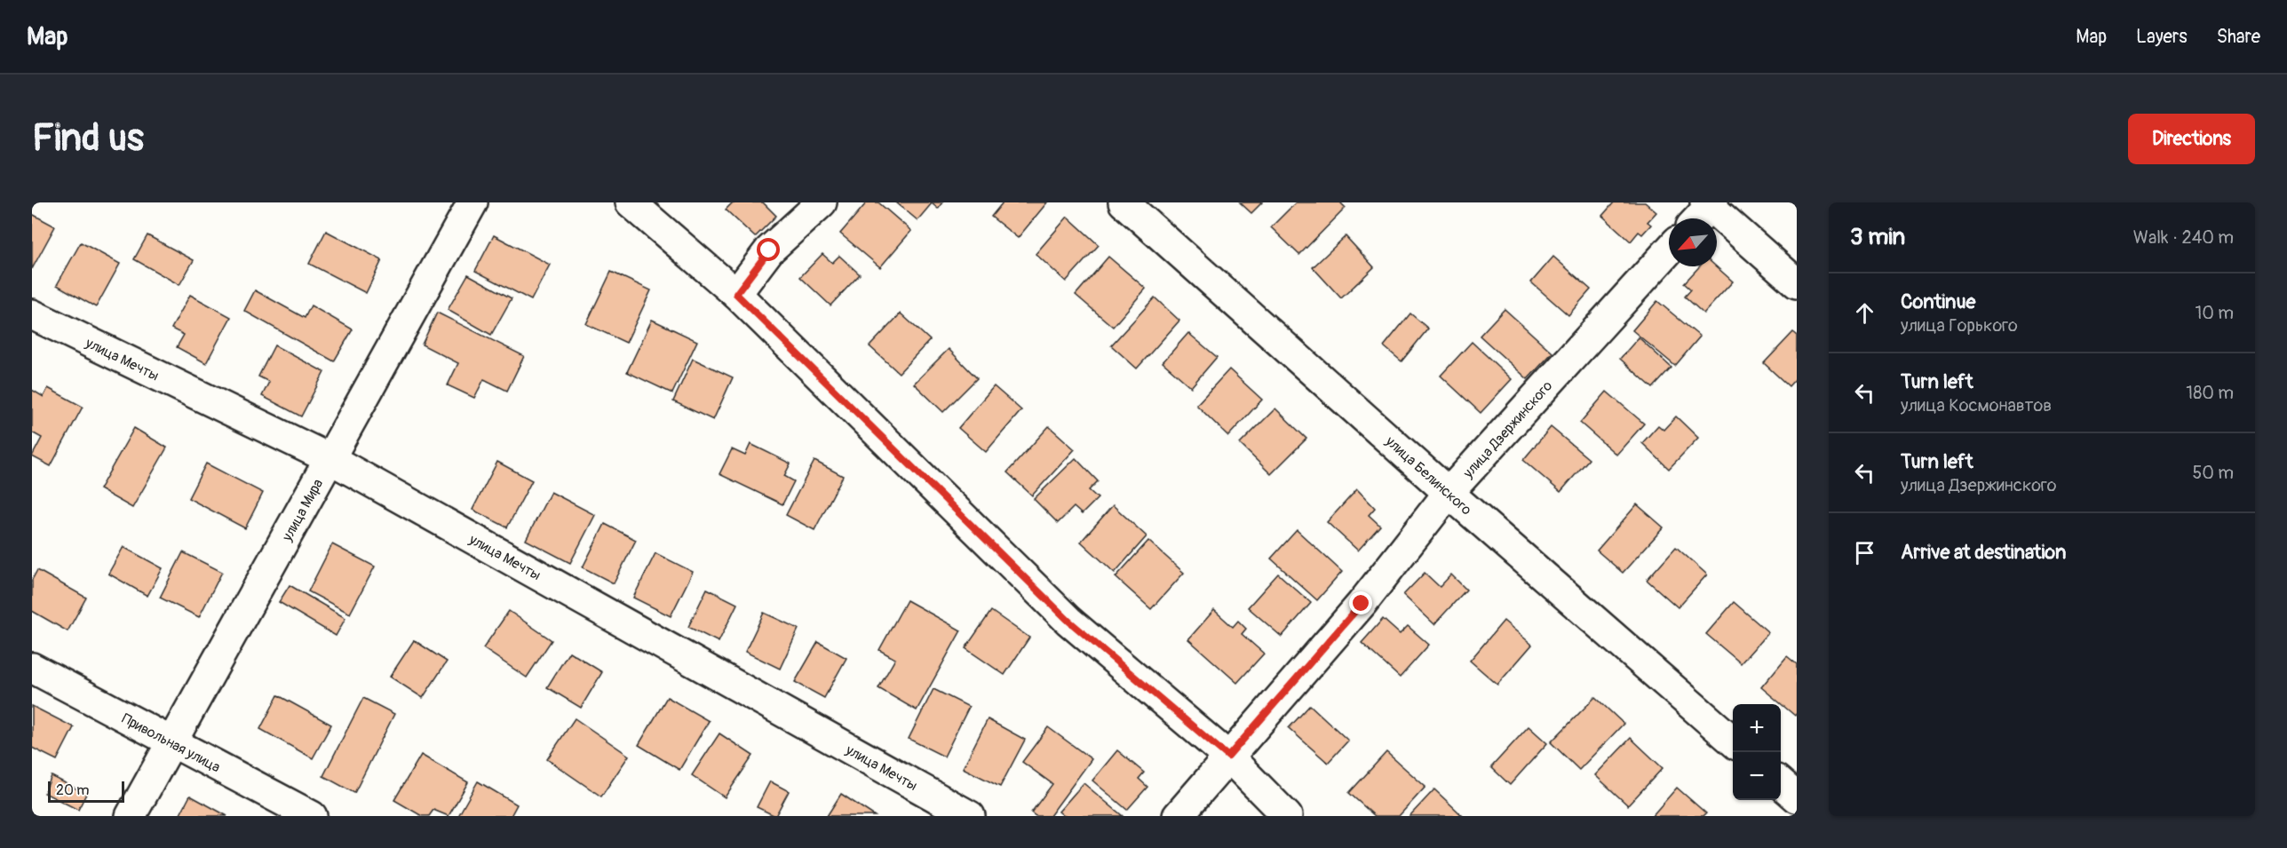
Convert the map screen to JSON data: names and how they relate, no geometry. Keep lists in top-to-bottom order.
{
  "streets": {
    "street": [
      "улица Мечты",
      "улица Дзержинского",
      "улица Белинского",
      "улица Мира",
      "Привольная улица"
    ]
  },
  "crossings": [
    ["улица Мечты", "улица Мира"],
    ["улица Дзержинского", "улица Белинского"],
    ["улица Мира", "Привольная улица"]
  ],
  "scale_bar": "20 m",
  "north": "bottom left",
  "page": {
    "header": "Map",
    "nav": ["Map", "Layers", "Share"],
    "buttons": "Directions",
    "title": "Find us",
    "heading": ["3 min", "Walk · 240 m"],
    "list": [
      ["Continue", "улица Горького", "10 m"],
      ["Turn left", "улица Космонавтов", "180 m"],
      ["Turn left", "улица Дзержинского", "50 m"],
      "Arrive at destination"
    ],
    "map_buttons": ["+", "−"],
    "scale": "20 m"
  }
}
